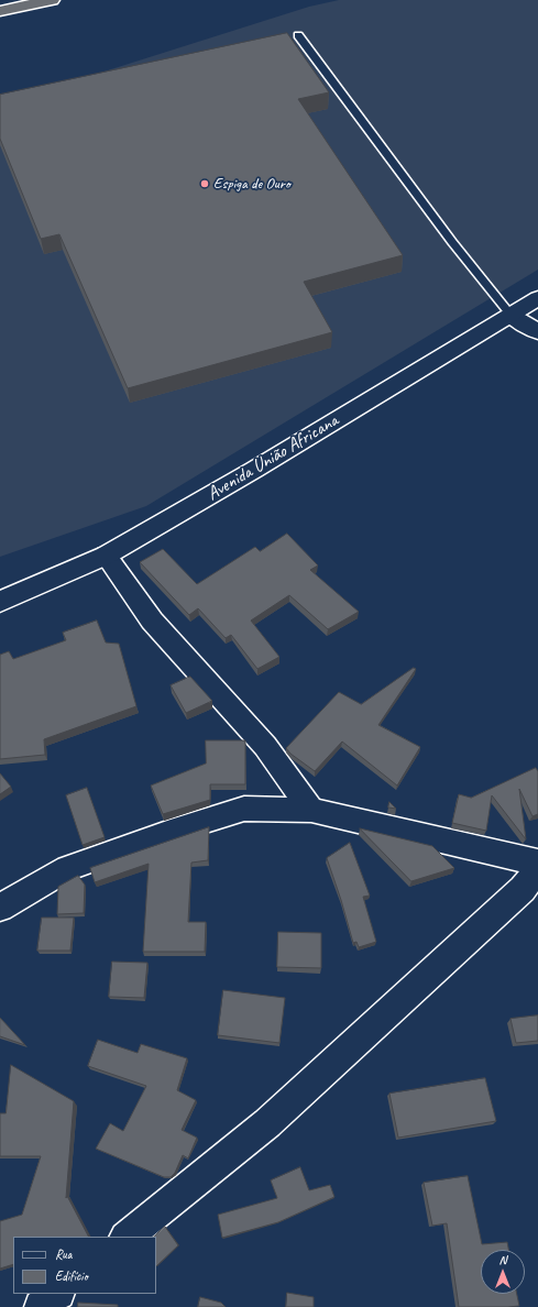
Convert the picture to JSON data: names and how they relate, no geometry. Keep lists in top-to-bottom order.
{
  "streets": {
    "street": ["Avenida União Africana"]
  },
  "places": ["Espiga de Ouro"],
  "legend": ["Rua", "Edifício"],
  "north": "top"
}
